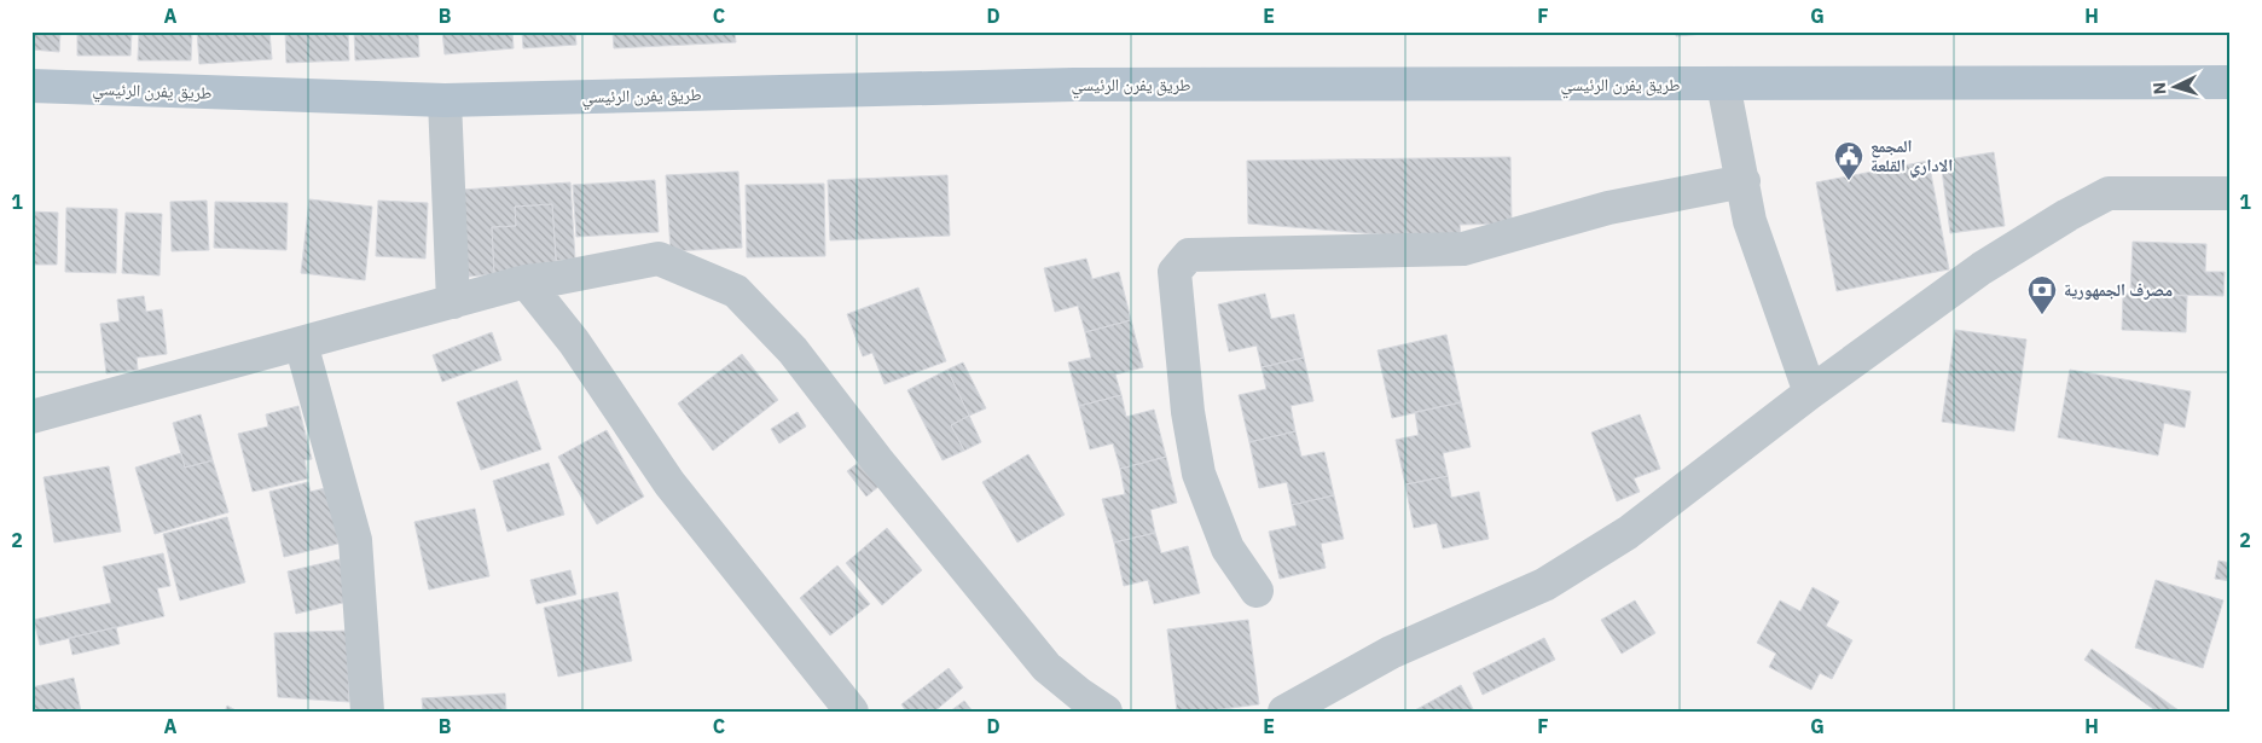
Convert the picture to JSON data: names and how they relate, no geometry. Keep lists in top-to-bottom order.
{
  "streets": {
    "main road": ["طريق يفرن الرئيسي"]
  },
  "places": {
    "public building": ["المجمع الاداري القلعة"],
    "bank": ["مصرف الجمهورية"]
  },
  "north": "left",
  "grid": {
    "columns": [
      "A",
      "B",
      "C",
      "D",
      "E",
      "F",
      "G",
      "H"
    ],
    "rows": ["1", "2"]
  }
}
